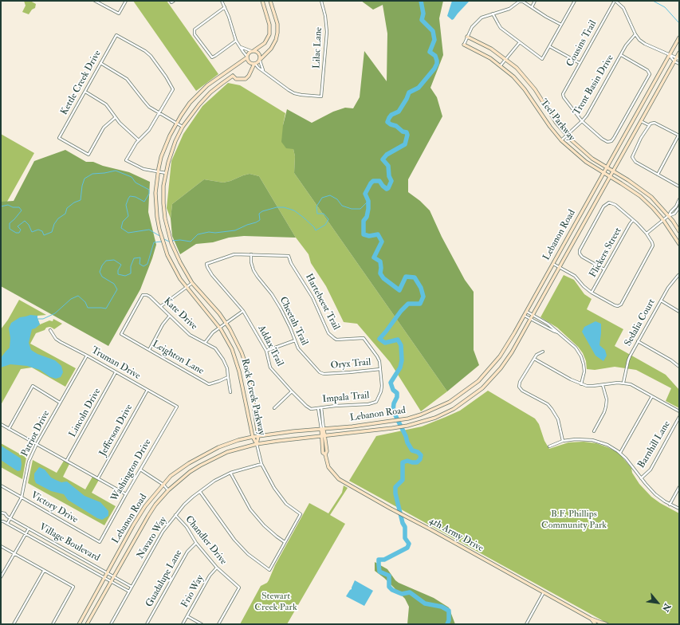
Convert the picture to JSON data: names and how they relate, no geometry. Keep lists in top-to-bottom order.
{
  "streets": {
    "main road": [
      "Teel Parkway",
      "Lebanon Road",
      "Rock Creek Parkway",
      "4th Army Drive"
    ],
    "street": [
      "Cousins Trail",
      "Lilac Lane",
      "Kettle Creek Drive",
      "Trent Basin Drive",
      "Flickers Street",
      "Hartebeest Trail",
      "Kate Drive",
      "Cheetah Trail",
      "Sedalia Court",
      "Addax Trail",
      "Leighton Lane",
      "Truman Drive",
      "Oryx Trail",
      "Impala Trail",
      "Lincoln Drive",
      "Jefferson Drive",
      "Patriot Drive",
      "Barnhill Lane",
      "Washington Drive",
      "Victory Drive",
      "Navaro Way",
      "Chandler Drive",
      "Village Boulevard",
      "Guadalupe Lane",
      "Frio Way"
    ]
  },
  "crossings": [
    ["Cousins Trail", "Trent Basin Drive"],
    ["Trent Basin Drive", "Teel Parkway"],
    ["Teel Parkway", "Lebanon Road"],
    ["Lebanon Road", "Rock Creek Parkway"],
    ["Lebanon Road", "4th Army Drive"],
    ["Lebanon Road", "Village Boulevard"],
    ["Hartebeest Trail", "Cheetah Trail"],
    ["Hartebeest Trail", "Addax Trail"],
    ["Hartebeest Trail", "Oryx Trail"],
    ["Hartebeest Trail", "Impala Trail"],
    ["Kate Drive", "Leighton Lane"],
    ["Cheetah Trail", "Addax Trail"],
    ["Cheetah Trail", "Oryx Trail"],
    ["Addax Trail", "Impala Trail"],
    ["Addax Trail", "4th Army Drive"],
    ["Truman Drive", "Lincoln Drive"],
    ["Truman Drive", "Jefferson Drive"],
    ["Truman Drive", "Patriot Drive"],
    ["Truman Drive", "Washington Drive"],
    ["Oryx Trail", "Impala Trail"],
    ["Impala Trail", "4th Army Drive"],
    ["Patriot Drive", "Victory Drive"],
    ["Patriot Drive", "Village Boulevard"],
    ["Washington Drive", "Victory Drive"],
    ["Navaro Way", "Chandler Drive"],
    ["Navaro Way", "Village Boulevard"],
    ["Chandler Drive", "Guadalupe Lane"],
    ["Chandler Drive", "Frio Way"]
  ],
  "parks": ["B.F. Phillips Community Park", "Stewart Creek Park"],
  "north": "bottom right"
}
